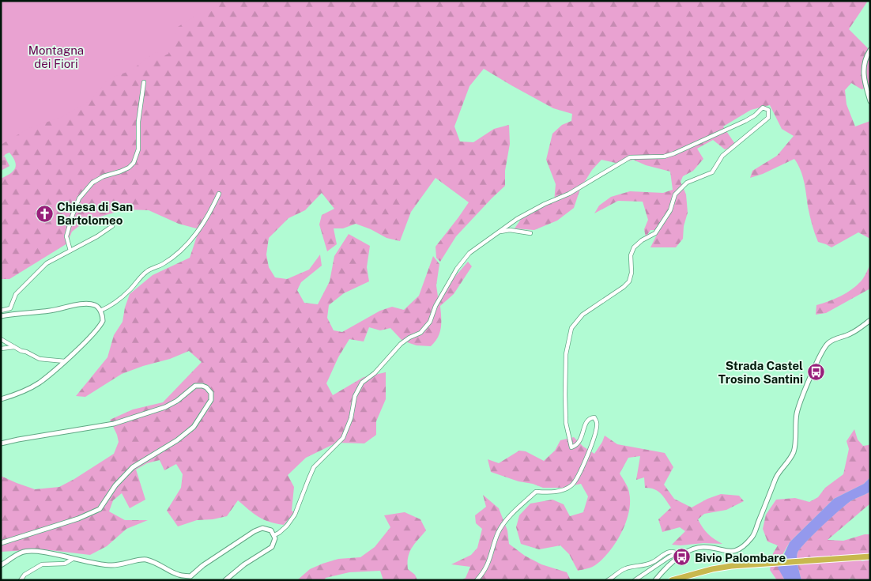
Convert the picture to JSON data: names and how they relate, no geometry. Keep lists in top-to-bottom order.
{
  "parks": ["Montagna dei Fiori"],
  "places": {
    "church": ["Chiesa di San Bartolomeo"],
    "bus stop": ["Strada Castel Trosino Santini", "Bivio Palombare"]
  }
}
